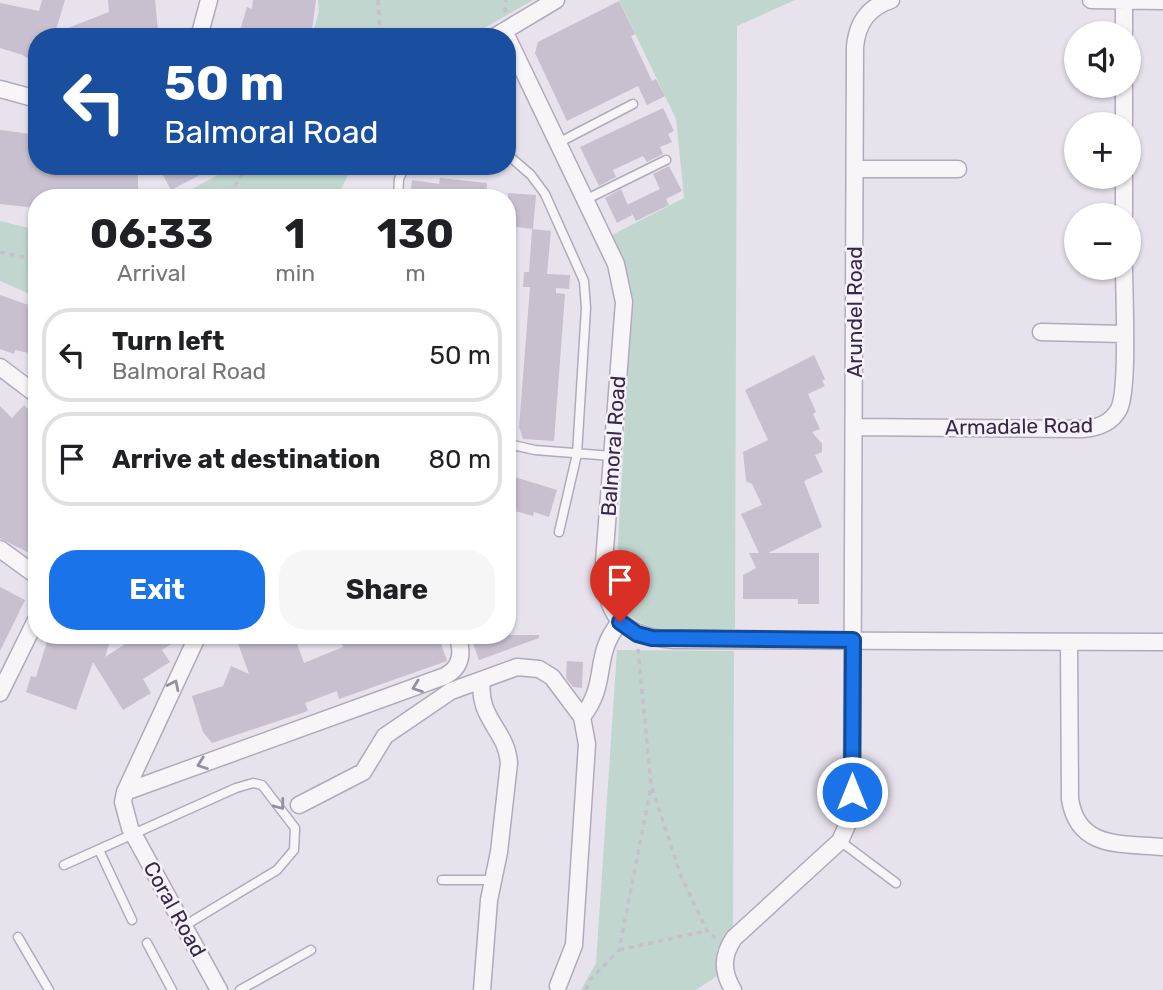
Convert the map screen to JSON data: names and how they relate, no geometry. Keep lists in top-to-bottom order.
{
  "streets": {
    "street": [
      "Arundel Road",
      "Armadale Road",
      "Balmoral Road",
      "Coral Road"
    ]
  },
  "crossings": [
    ["Arundel Road", "Armadale Road"],
    ["Arundel Road", "Balmoral Road"]
  ],
  "page": {
    "map_buttons": ["+", "−"],
    "turn": ["50 m", "Balmoral Road"],
    "eta": [
      "06:33",
      "Arrival",
      "1",
      "min",
      "130",
      "m"
    ],
    "list": [
      {
        "name": "Turn left",
        "note": "Balmoral Road",
        "value": "50 m"
      },
      {
        "name": "Arrive at destination",
        "value": "80 m"
      }
    ],
    "buttons": ["Exit", "Share"]
  }
}
